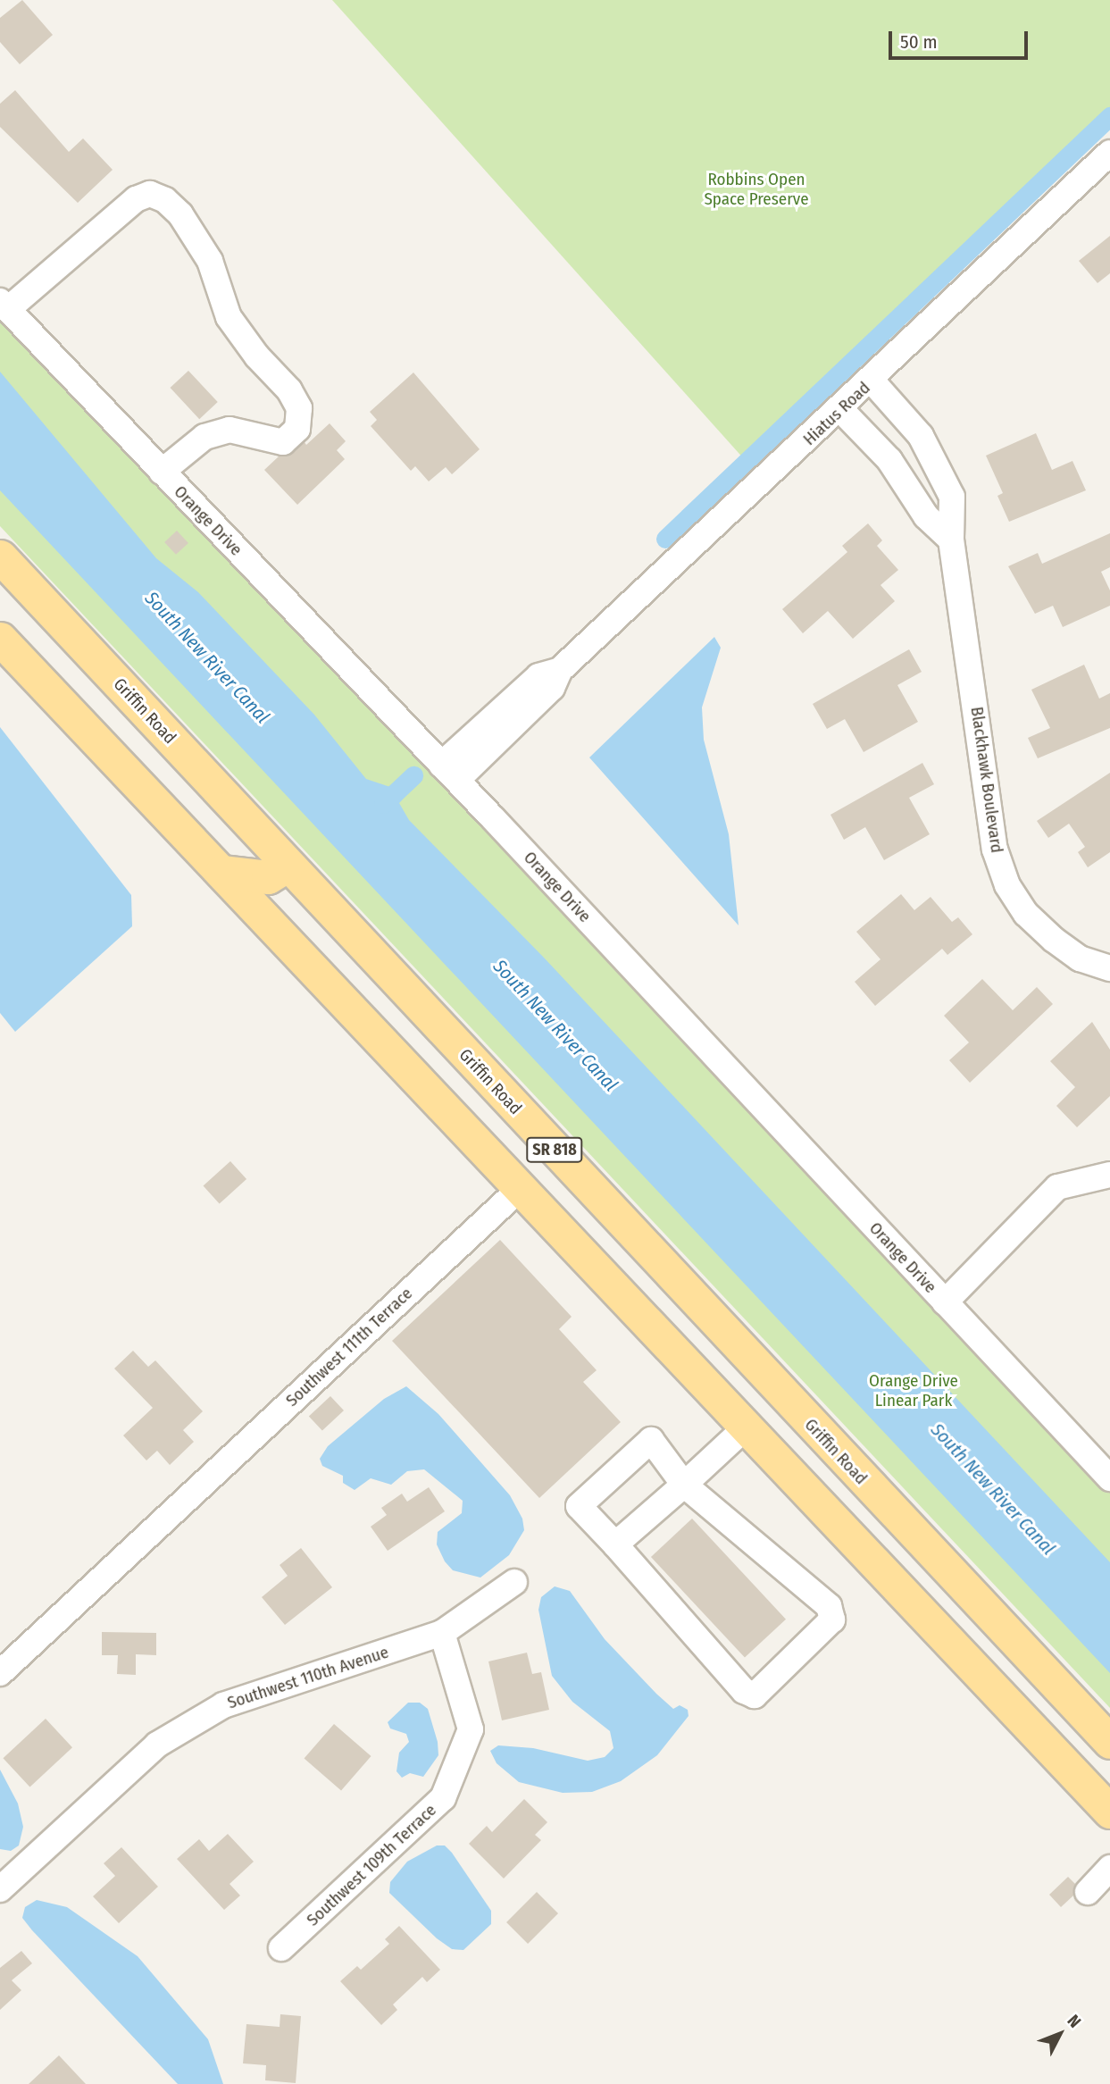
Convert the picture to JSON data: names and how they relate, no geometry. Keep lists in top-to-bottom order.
{
  "streets": {
    "main road": ["Griffin Road", "SR 818"],
    "street": [
      "Hiatus Road",
      "Orange Drive",
      "Blackhawk Boulevard",
      "Southwest 111th Terrace",
      "Southwest 110th Avenue",
      "Southwest 109th Terrace"
    ]
  },
  "crossings": [
    ["Hiatus Road", "Orange Drive"],
    ["Hiatus Road", "Blackhawk Boulevard"],
    ["SR 818", "Southwest 111th Terrace"],
    ["Southwest 110th Avenue", "Southwest 109th Terrace"]
  ],
  "water": ["South New River Canal"],
  "parks": ["Robbins Open Space Preserve", "Orange Drive Linear Park"],
  "scale_bar": "50 m",
  "north": "top right"
}
